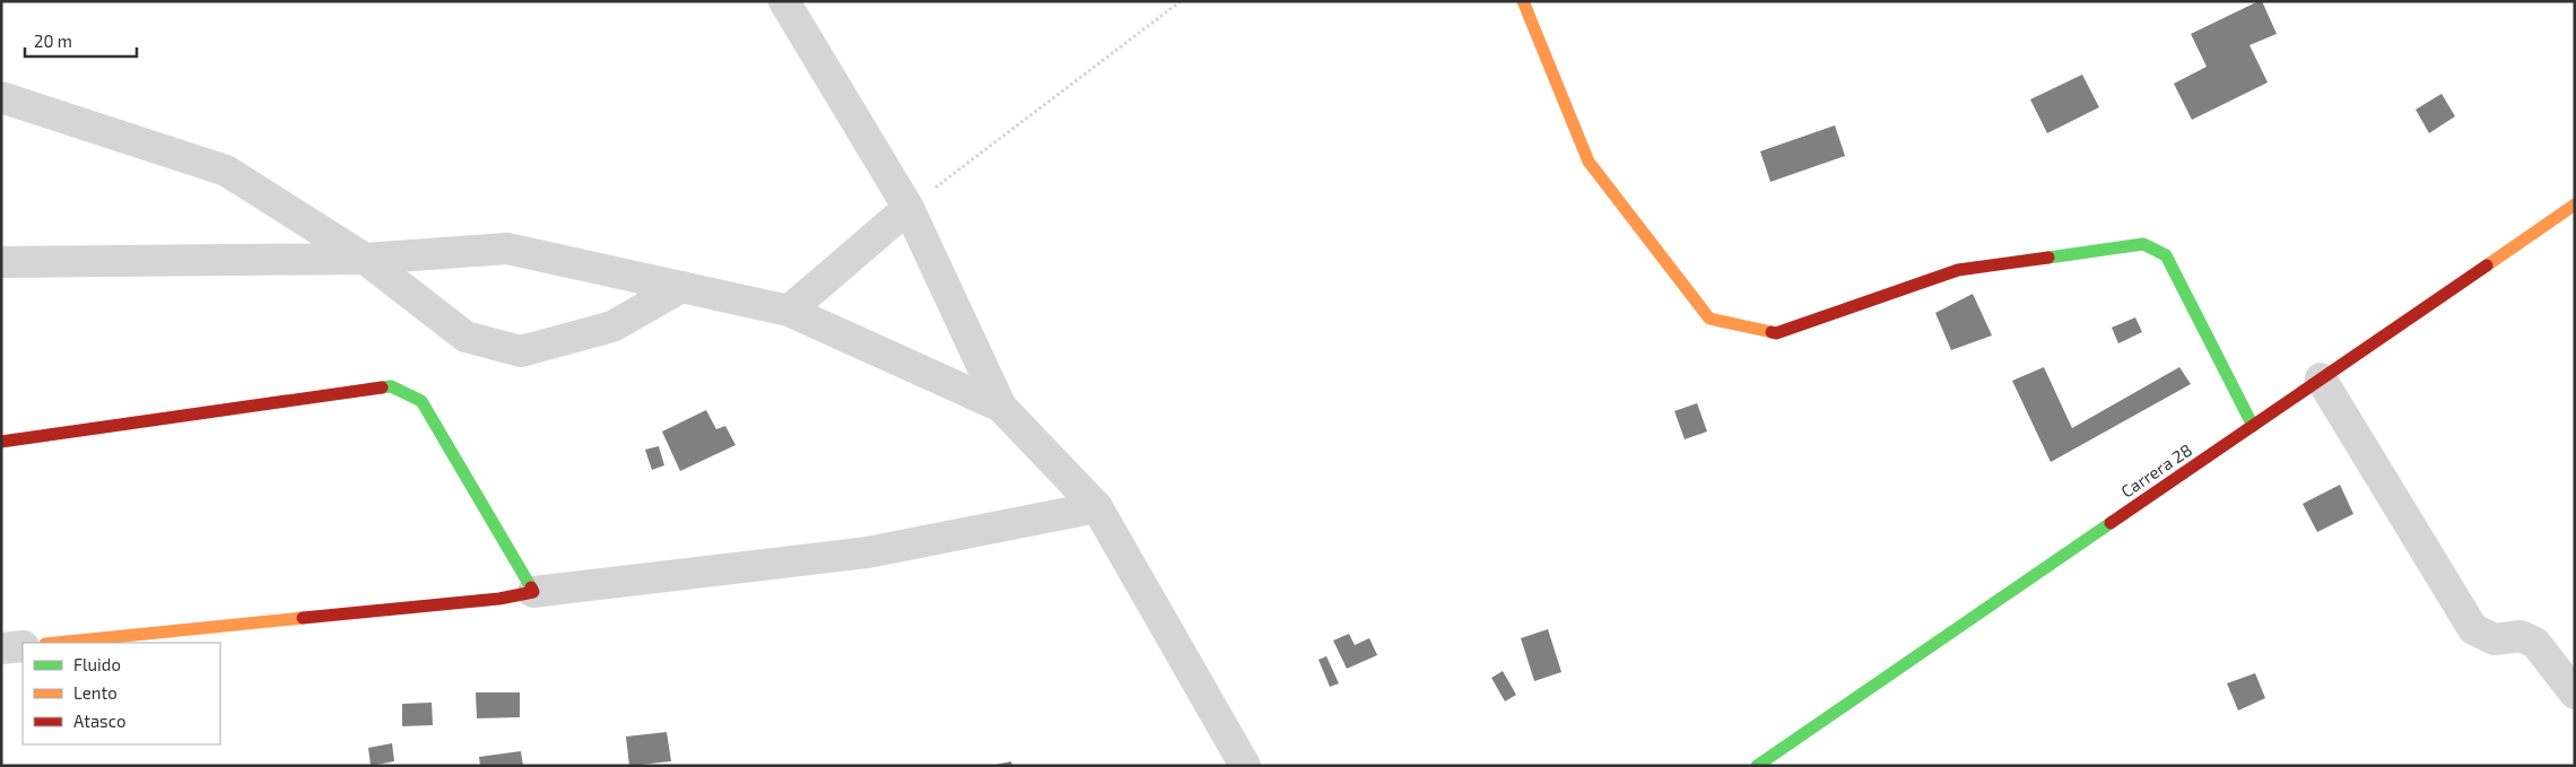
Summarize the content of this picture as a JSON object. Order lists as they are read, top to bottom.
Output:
{
  "streets": {
    "main road": ["Carrera 28"]
  },
  "legend": ["Fluido", "Lento", "Atasco"],
  "scale_bar": "20 m"
}
